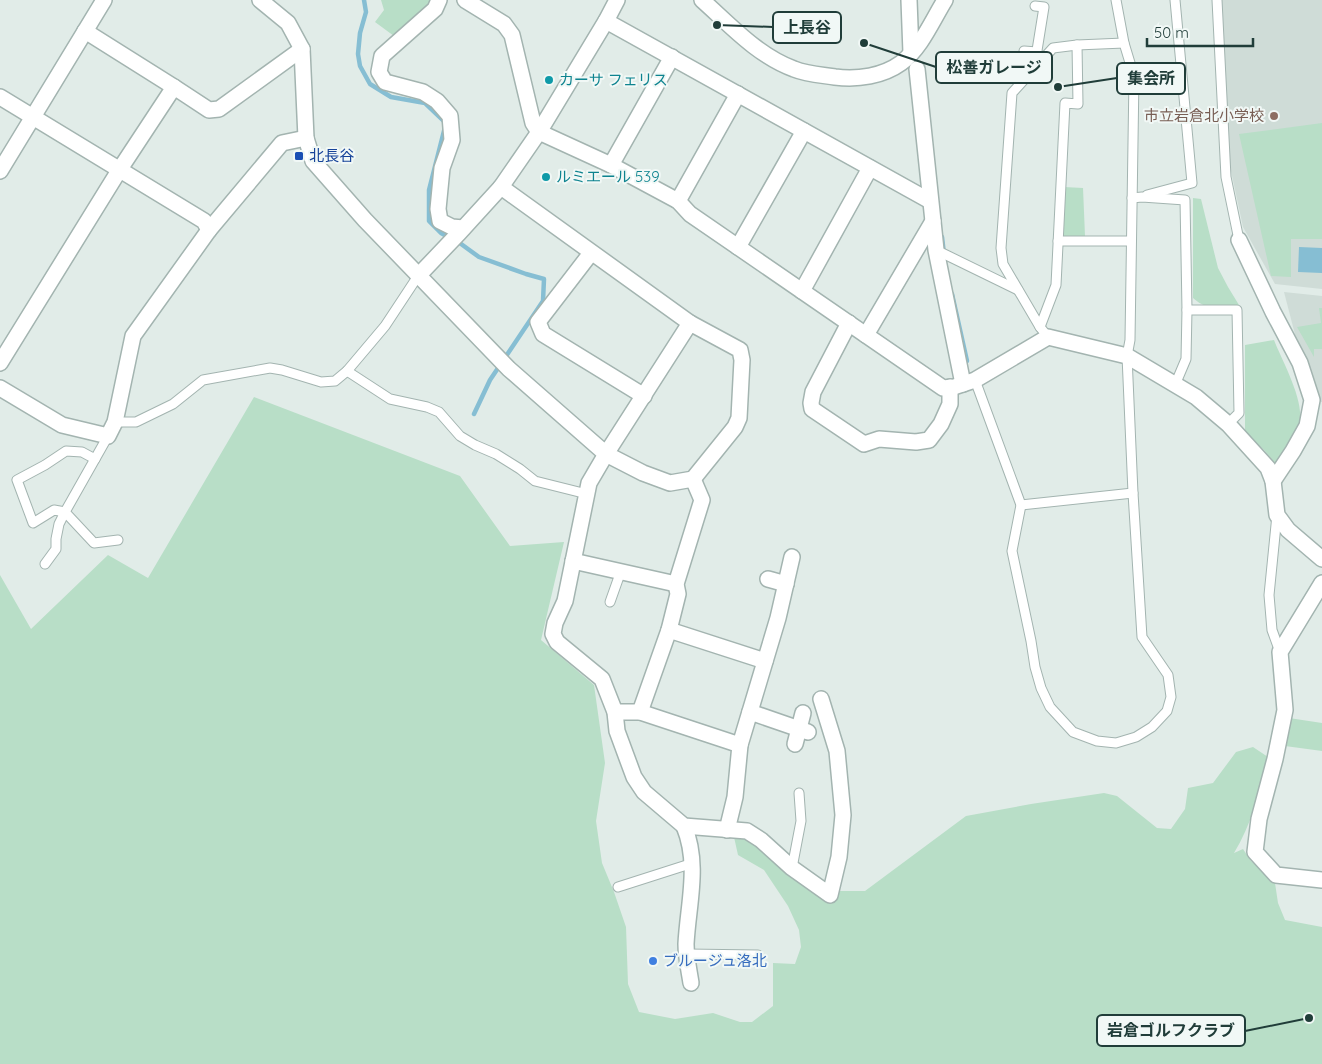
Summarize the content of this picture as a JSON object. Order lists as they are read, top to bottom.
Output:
{
  "places": {
    "other": [
      "上長谷",
      "松善ガレージ",
      "カーサ フェリス",
      "集会所",
      "市立岩倉北小学校",
      "ルミエール 539",
      "ブルージュ洛北",
      "岩倉ゴルフクラブ"
    ],
    "transit": ["北長谷"]
  },
  "scale_bar": "50 m"
}
